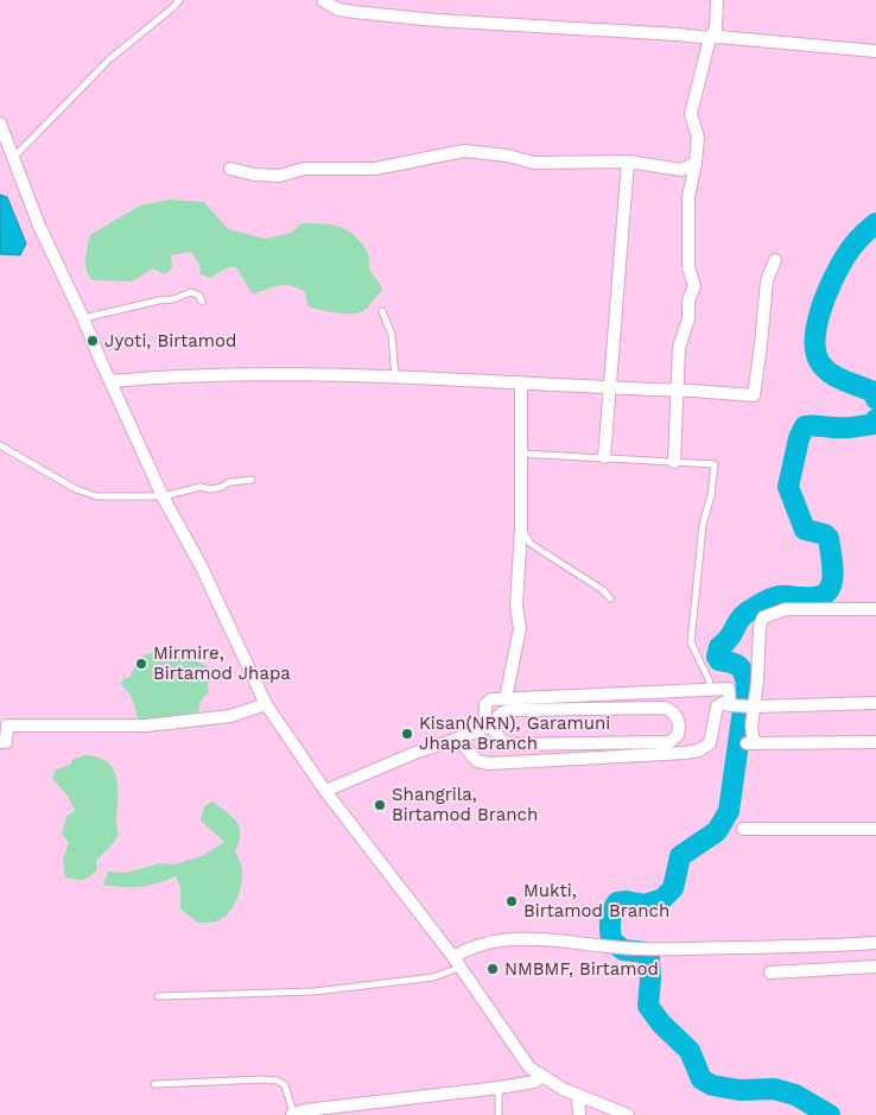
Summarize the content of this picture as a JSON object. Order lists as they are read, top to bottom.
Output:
{
  "places": [
    "Jyoti, Birtamod",
    "Mirmire, Birtamod Jhapa",
    "Kisan(NRN), Garamuni Jhapa Branch",
    "Shangrila, Birtamod Branch",
    "Mukti, Birtamod Branch",
    "NMBMF, Birtamod"
  ]
}
